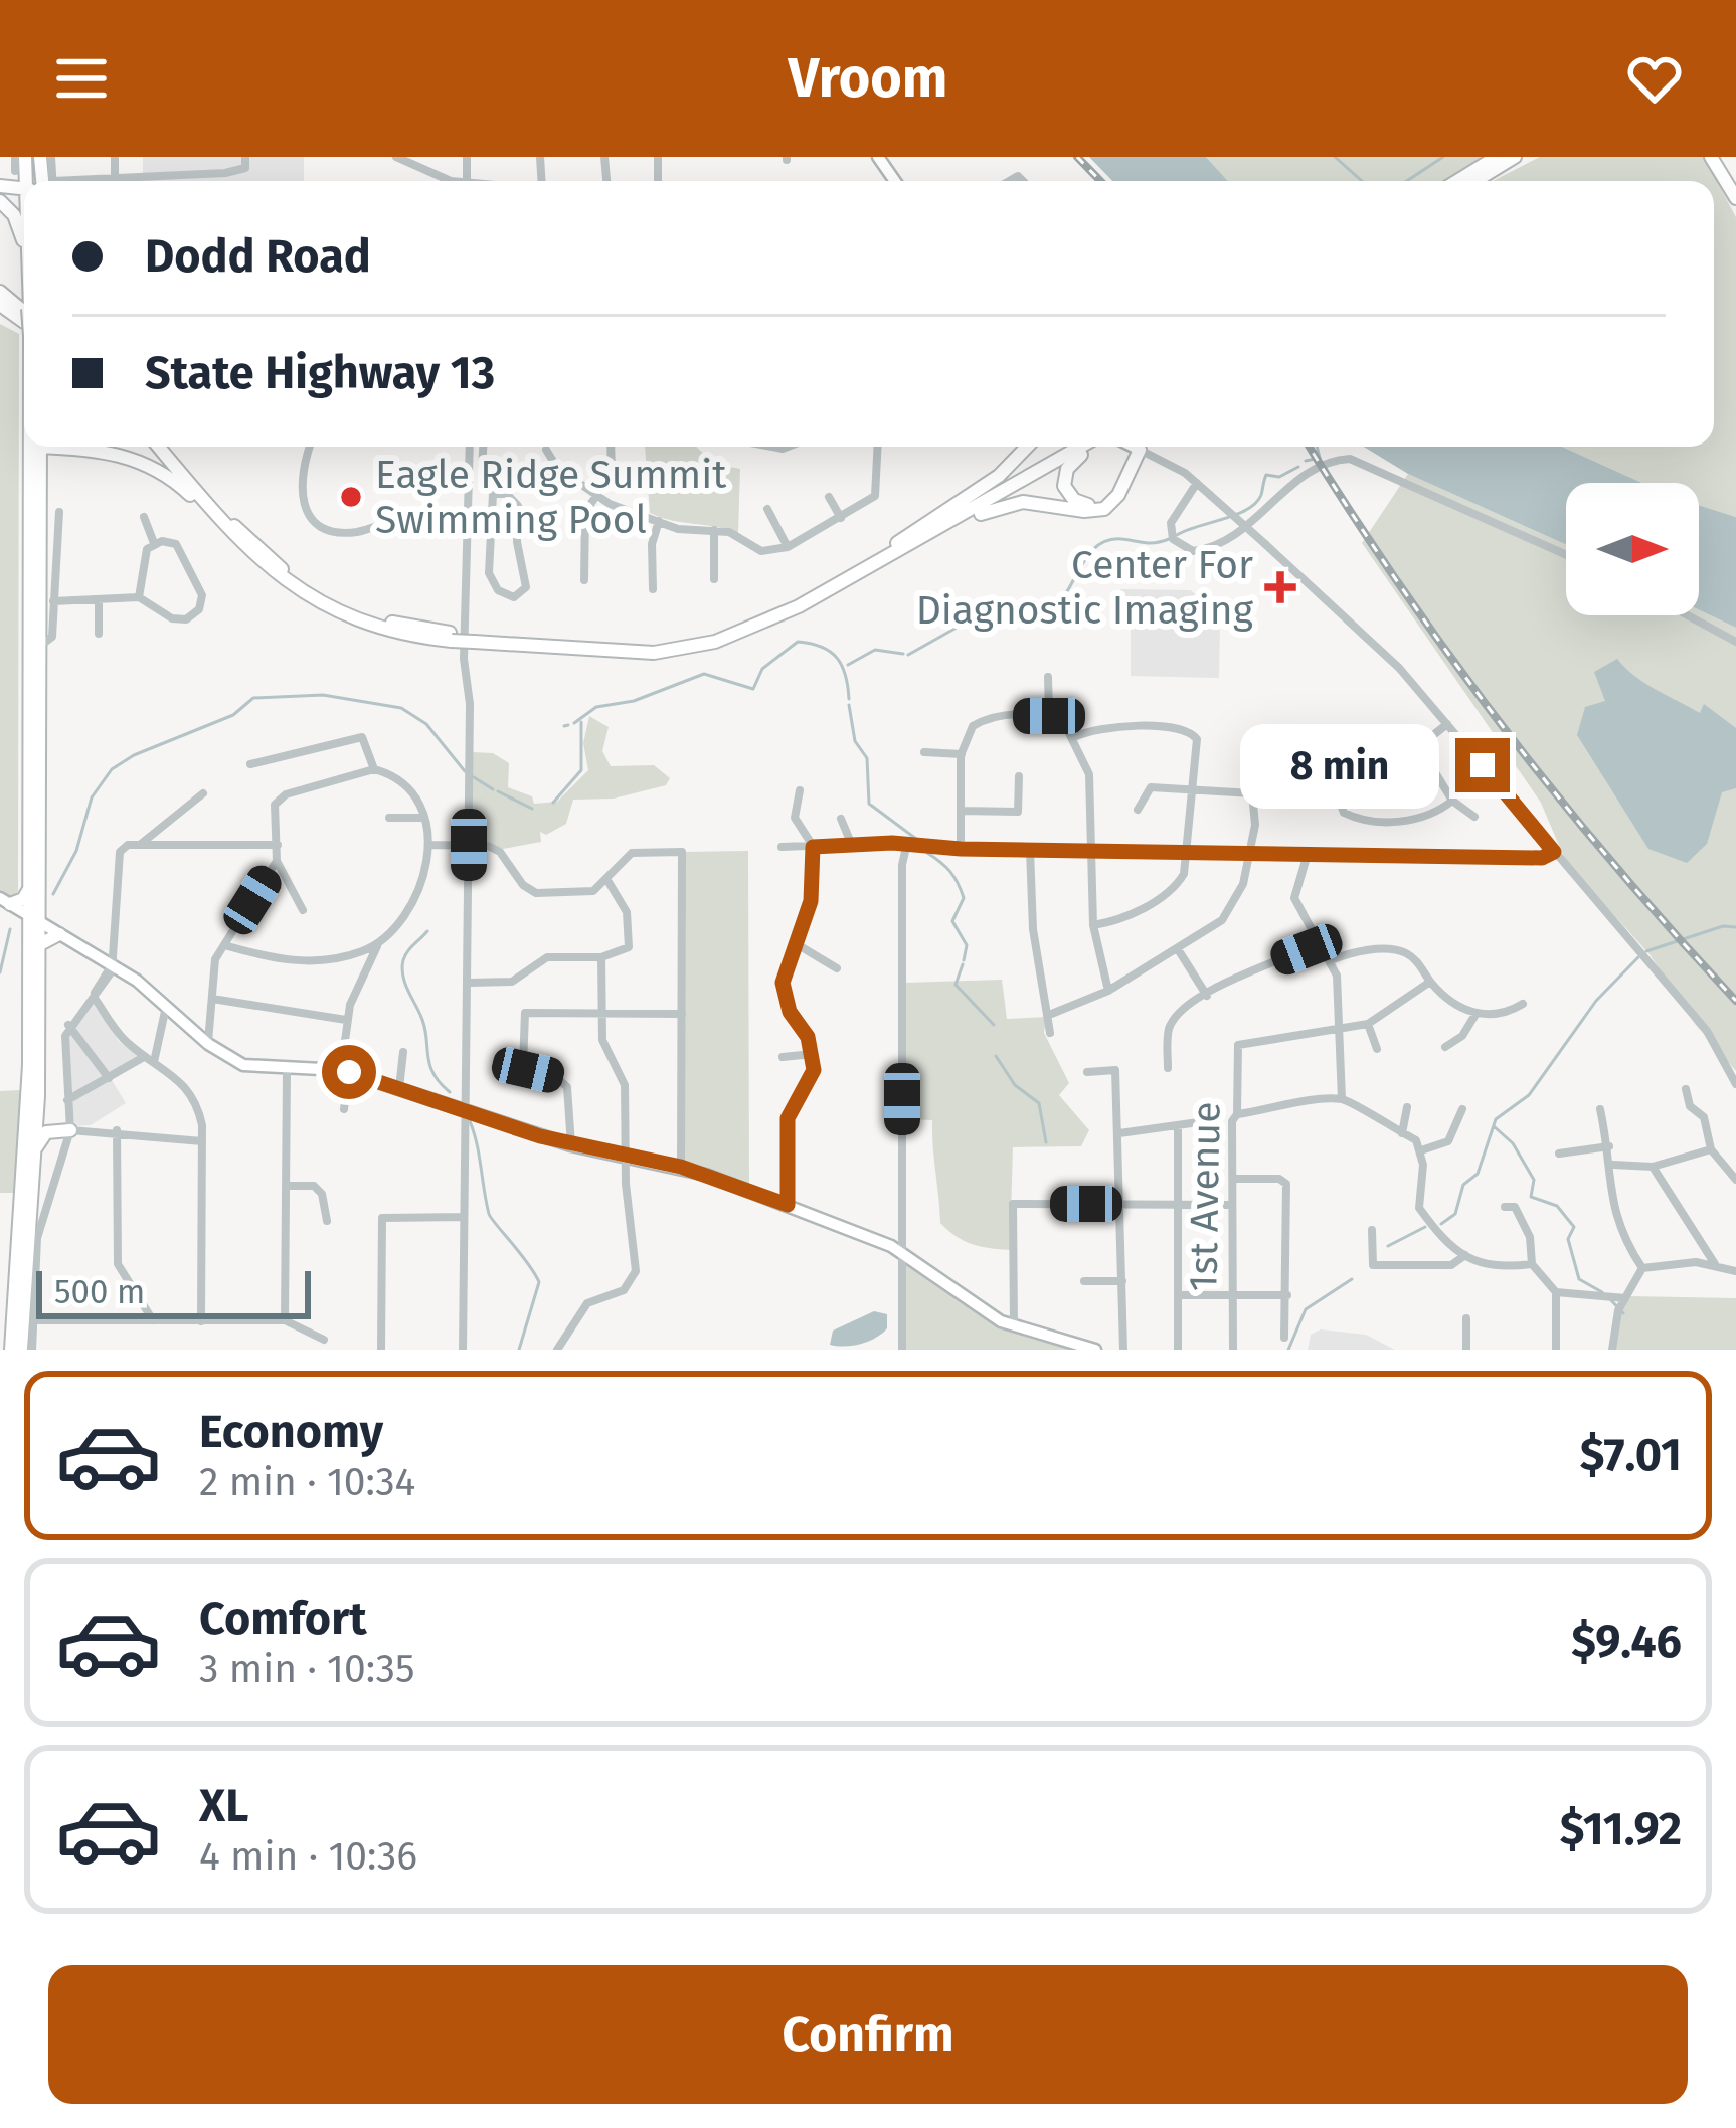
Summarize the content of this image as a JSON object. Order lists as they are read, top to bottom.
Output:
{
  "streets": {
    "street": ["1st Avenue"]
  },
  "places": {
    "other": ["Eagle Ridge Summit Swimming Pool"],
    "health": ["Center For Diagnostic Imaging"]
  },
  "scale_bar": "500 m",
  "north": "right",
  "page": {
    "header": "Vroom",
    "banner": ["Dodd Road", "State Highway 13"],
    "bubble": "8 min",
    "scale": "500 m",
    "list": [
      {
        "name": "Economy",
        "note": "2 min · 10:34",
        "value": "$7.01"
      },
      {
        "name": "Comfort",
        "note": "3 min · 10:35",
        "value": "$9.46"
      },
      {
        "name": "XL",
        "note": "4 min · 10:36",
        "value": "$11.92"
      }
    ],
    "buttons": "Confirm"
  }
}
